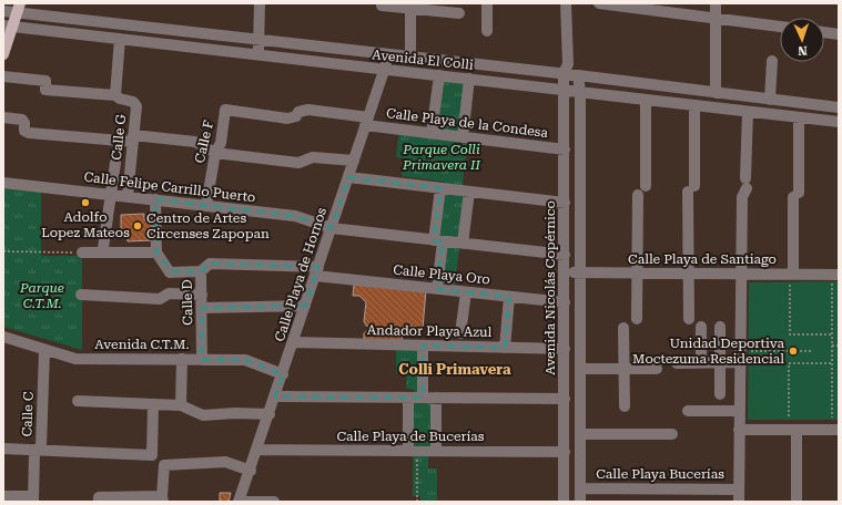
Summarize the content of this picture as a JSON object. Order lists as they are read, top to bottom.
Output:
{
  "streets": {
    "street": [
      "Avenida El Colli",
      "Calle Playa de la Condesa",
      "Calle G",
      "Calle F",
      "Calle Felipe Carrillo Puerto",
      "Calle Playa de Santiago",
      "Calle Playa de Hornos",
      "Calle Playa Oro",
      "Avenida Nicolás Copérnico",
      "Calle D",
      "Andador Playa Azul",
      "Avenida C.T.M.",
      "Calle C",
      "Calle Playa de Bucerías",
      "Calle Playa Bucerías"
    ]
  },
  "crossings": [
    ["Avenida El Colli", "Calle Playa de Hornos"],
    ["Avenida El Colli", "Avenida Nicolás Copérnico"],
    ["Calle Playa de la Condesa", "Calle F"],
    ["Calle Playa de la Condesa", "Calle Playa de Hornos"],
    ["Calle Playa de la Condesa", "Avenida Nicolás Copérnico"],
    ["Calle G", "Calle Felipe Carrillo Puerto"],
    ["Calle F", "Calle Felipe Carrillo Puerto"],
    ["Calle Felipe Carrillo Puerto", "Calle Playa de Hornos"],
    ["Calle Playa de Santiago", "Avenida Nicolás Copérnico"],
    ["Calle Playa de Hornos", "Calle Playa Oro"],
    ["Calle Playa de Hornos", "Andador Playa Azul"],
    ["Calle Playa de Hornos", "Avenida C.T.M."],
    ["Calle Playa de Hornos", "Calle Playa de Bucerías"],
    ["Calle Playa Oro", "Avenida Nicolás Copérnico"],
    ["Calle Playa Oro", "Calle D"],
    ["Avenida Nicolás Copérnico", "Andador Playa Azul"],
    ["Avenida Nicolás Copérnico", "Calle Playa de Bucerías"],
    ["Calle D", "Avenida C.T.M."],
    ["Avenida C.T.M.", "Calle C"]
  ],
  "districts": ["Colli Primavera"],
  "parks": ["Parque Colli Primavera II", "Parque C.T.M."],
  "places": ["Adolfo Lopez Mateos", "Centro de Artes Circenses Zapopan", "Unidad Deportiva Moctezuma Residencial"],
  "north": "bottom"
}
